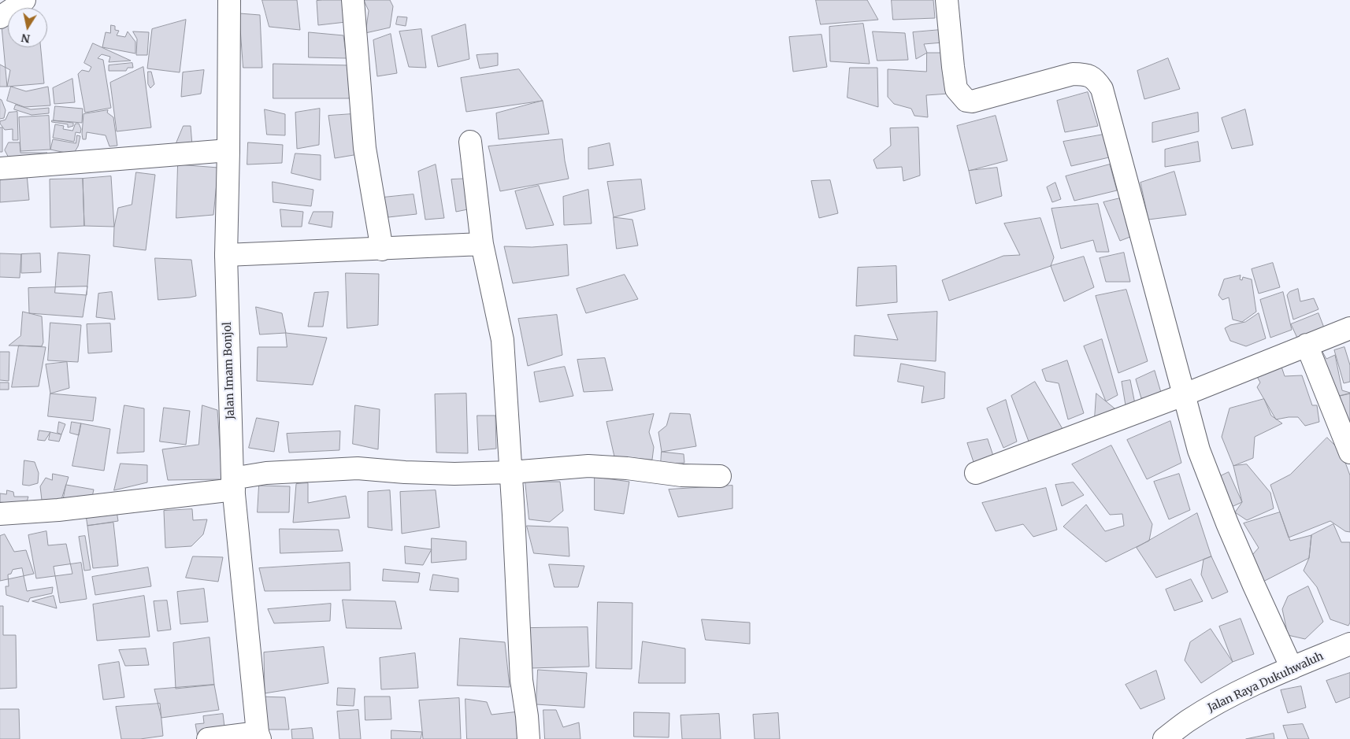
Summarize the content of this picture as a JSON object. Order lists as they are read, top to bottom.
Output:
{
  "streets": {
    "street": ["Jalan Imam Bonjol", "Jalan Raya Dukuhwaluh"]
  },
  "north": "bottom"
}
